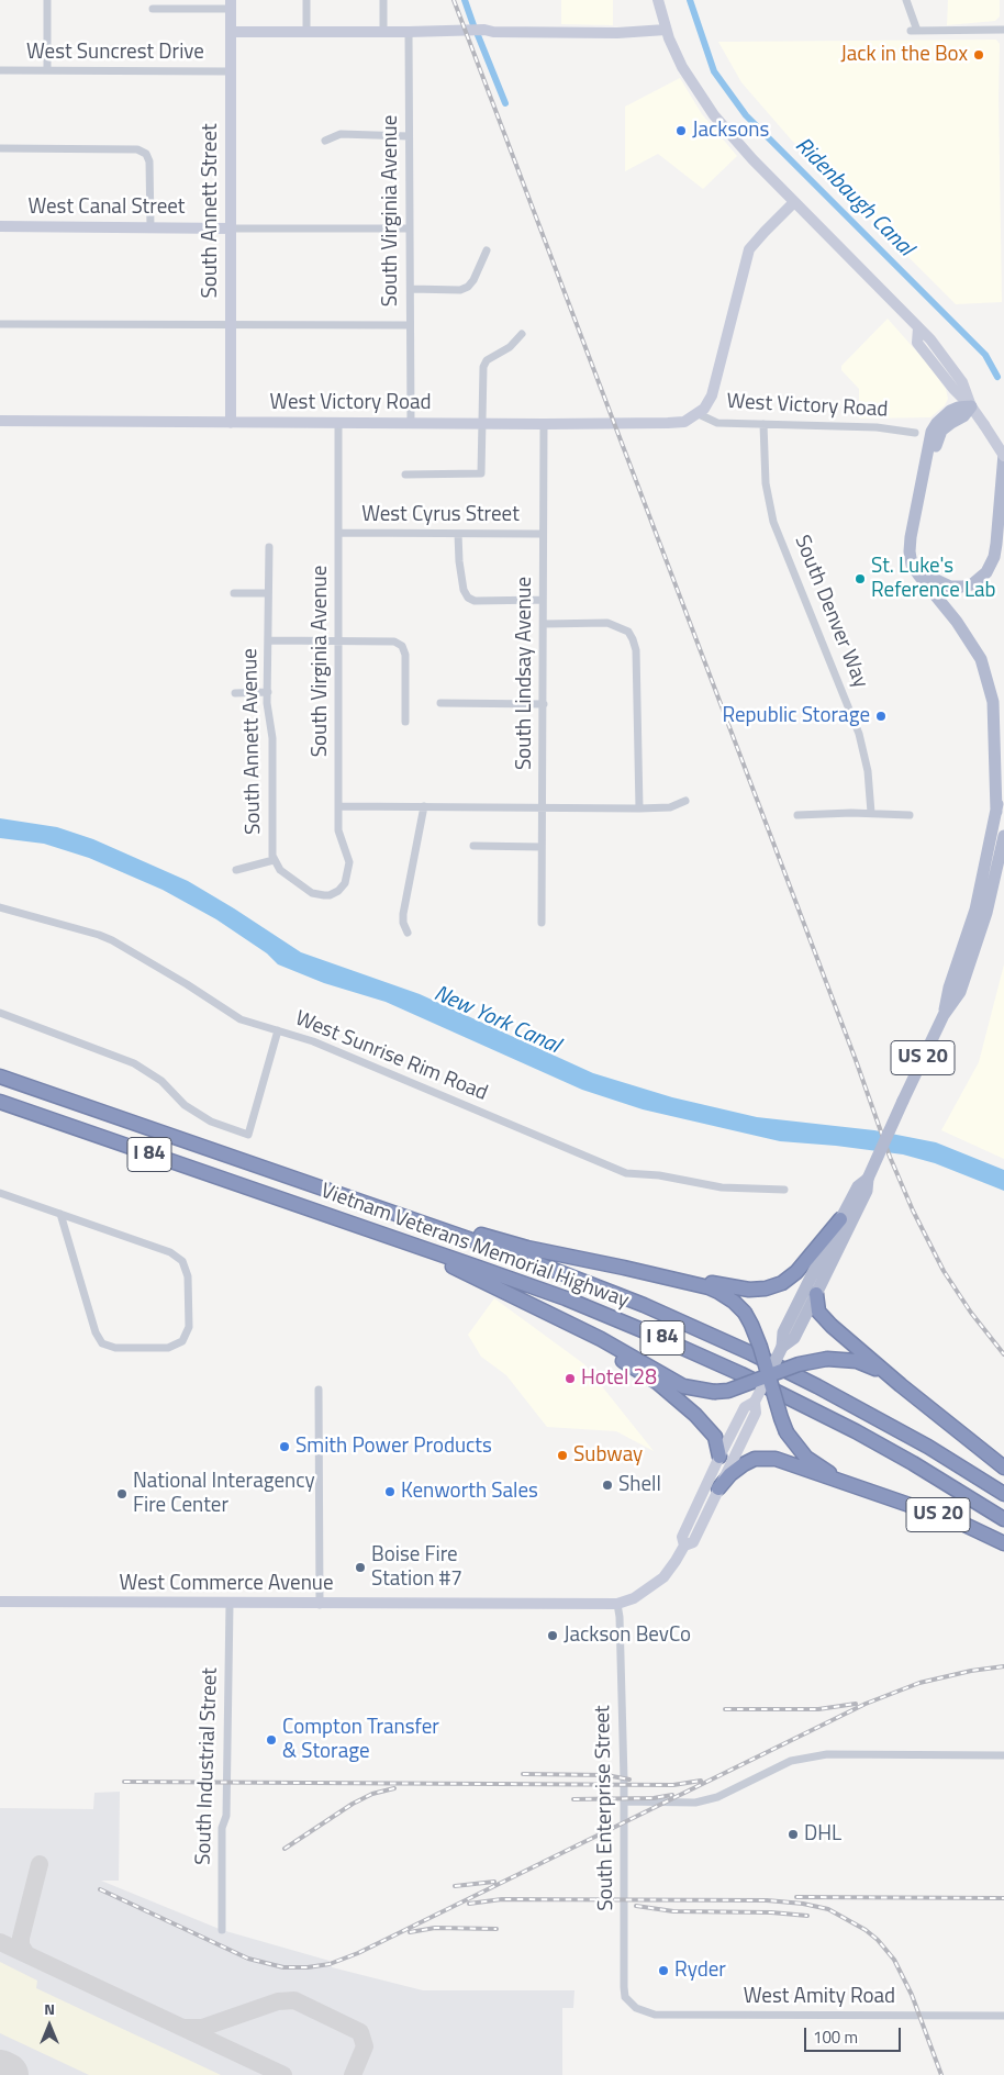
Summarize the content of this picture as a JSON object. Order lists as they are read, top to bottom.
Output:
{
  "streets": {
    "highway": ["US 20", "I 84", "Vietnam Veterans Memorial Highway"],
    "street": [
      "West Suncrest Drive",
      "West Canal Street",
      "South Annett Street",
      "South Virginia Avenue",
      "West Victory Road",
      "West Cyrus Street",
      "South Denver Way",
      "South Lindsay Avenue",
      "South Annett Avenue",
      "West Sunrise Rim Road",
      "West Commerce Avenue",
      "South Industrial Street",
      "South Enterprise Street",
      "West Amity Road"
    ]
  },
  "crossings": [
    ["West Suncrest Drive", "South Annett Street"],
    ["West Canal Street", "South Annett Street"],
    ["West Canal Street", "South Virginia Avenue"],
    ["South Annett Street", "West Victory Road"],
    ["South Virginia Avenue", "West Victory Road"],
    ["South Virginia Avenue", "West Cyrus Street"],
    ["South Virginia Avenue", "South Annett Avenue"],
    ["West Victory Road", "South Denver Way"],
    ["West Victory Road", "South Lindsay Avenue"],
    ["West Cyrus Street", "South Lindsay Avenue"],
    ["West Commerce Avenue", "South Industrial Street"],
    ["West Commerce Avenue", "South Enterprise Street"],
    ["South Enterprise Street", "West Amity Road"]
  ],
  "water": ["Ridenbaugh Canal", "New York Canal"],
  "places": [
    "Jack in the Box",
    "Jacksons",
    "St. Luke's Reference Lab",
    "Republic Storage",
    "Hotel 28",
    "Smith Power Products",
    "Subway",
    "Shell",
    "Kenworth Sales",
    "National Interagency Fire Center",
    "Boise Fire Station #7",
    "Jackson BevCo",
    "Compton Transfer & Storage",
    "DHL",
    "Ryder"
  ],
  "scale_bar": "100 m",
  "north": "top"
}
